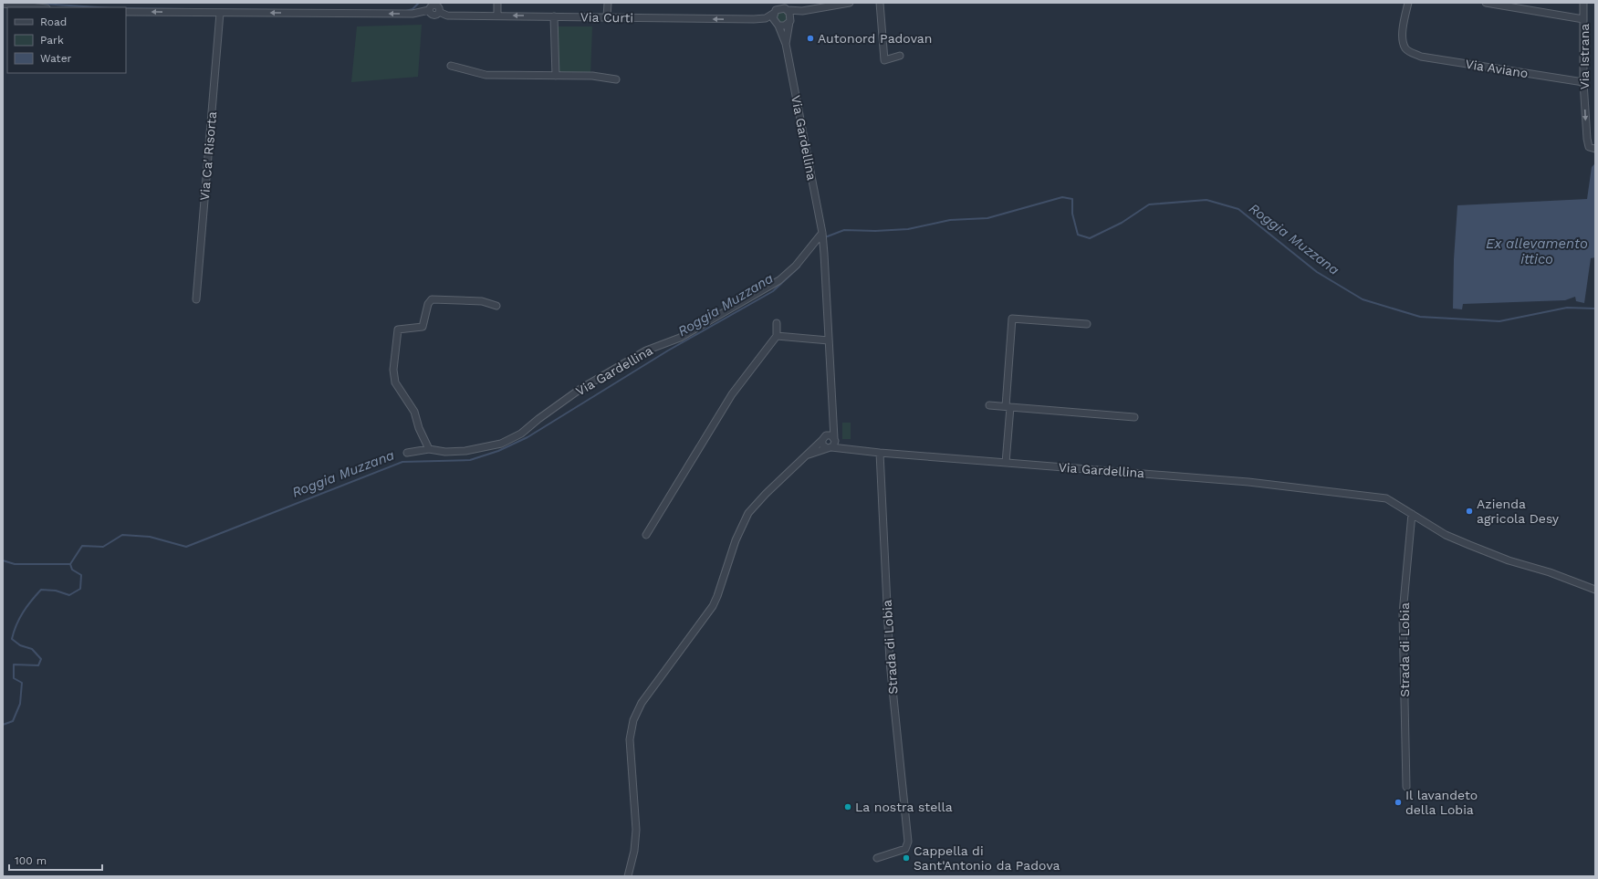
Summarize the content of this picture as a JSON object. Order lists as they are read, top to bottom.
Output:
{
  "streets": {
    "street": [
      "Via Curti",
      "Via Istrana",
      "Via Aviano",
      "Via Gardellina",
      "Via Ca' Risorta",
      "Strada di Lobia"
    ]
  },
  "crossings": [
    ["Via Curti", "Via Gardellina"],
    ["Via Curti", "Via Ca' Risorta"],
    ["Via Istrana", "Via Aviano"],
    ["Via Gardellina", "Strada di Lobia"]
  ],
  "one_way": ["Via Curti", "Via Istrana"],
  "water": ["Roggia Muzzana", "Ex allevamento ittico"],
  "places": [
    "Autonord Padovan",
    "Azienda agricola Desy",
    "Il lavandeto della Lobia",
    "La nostra stella",
    "Cappella di Sant'Antonio da Padova"
  ],
  "legend": ["Road", "Park", "Water"],
  "scale_bar": "100 m"
}
